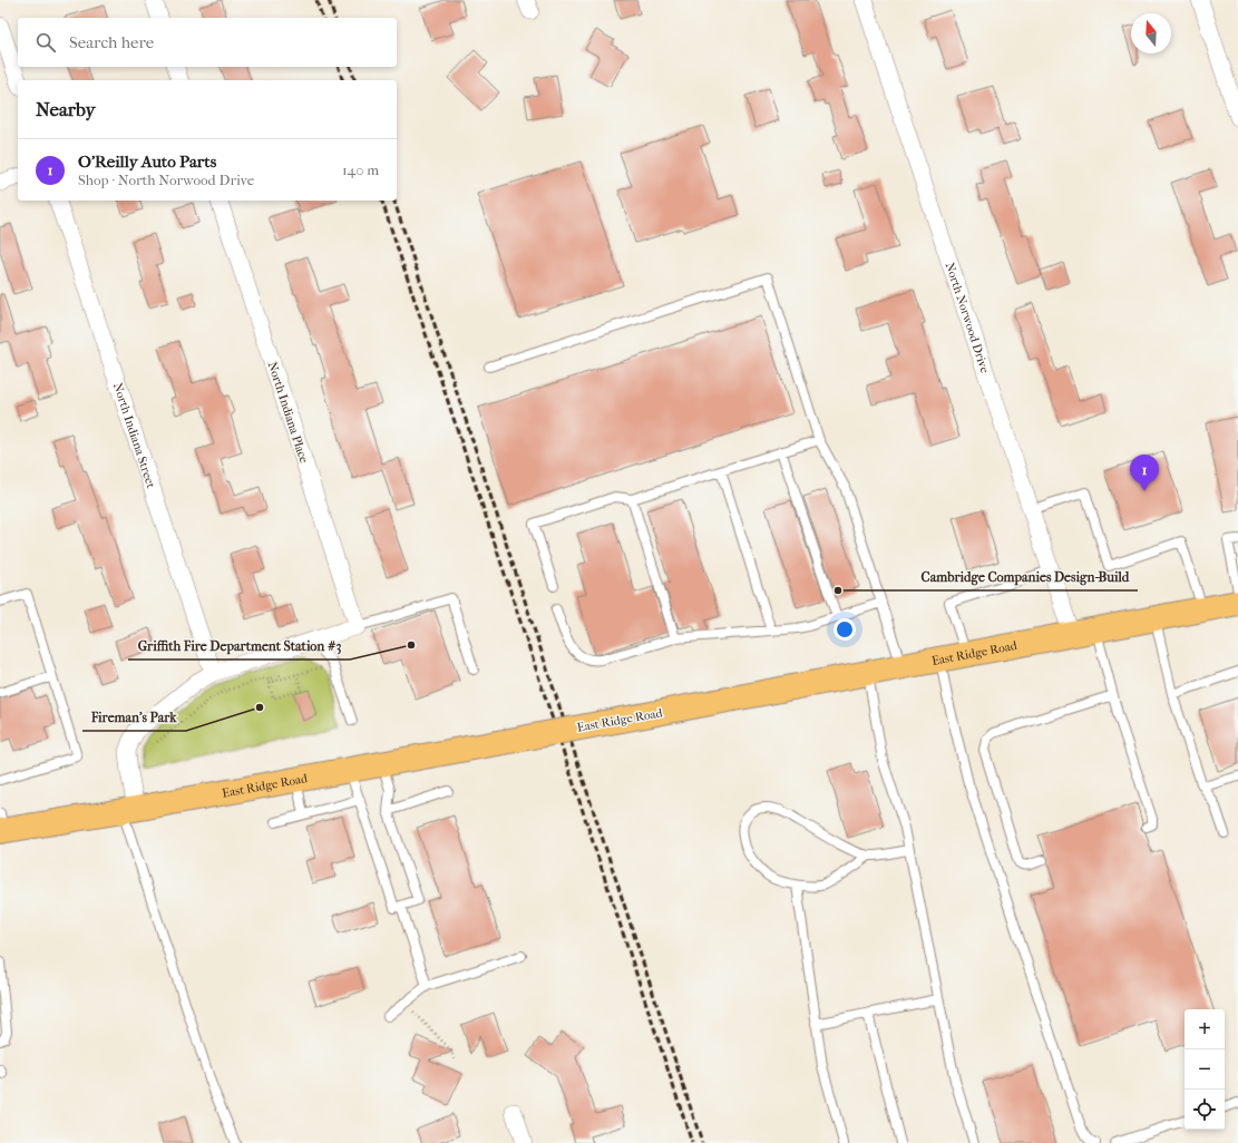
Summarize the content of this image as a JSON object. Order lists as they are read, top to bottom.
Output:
{
  "streets": {
    "main road": ["East Ridge Road"],
    "street": ["North Norwood Drive", "North Indiana Place", "North Indiana Street"]
  },
  "crossings": [
    ["North Norwood Drive", "East Ridge Road"]
  ],
  "places": ["Cambridge Companies Design-Build", "Griffith Fire Department Station #3", "Fireman’s Park"],
  "north": "top",
  "page": {
    "search": "Search here",
    "heading": "Nearby",
    "list": [
      {
        "mark": "1",
        "name": "O'Reilly Auto Parts",
        "note": "Shop · North Norwood Drive",
        "value": "140 m"
      }
    ],
    "pins": "1",
    "map_buttons": ["+", "−"]
  }
}
